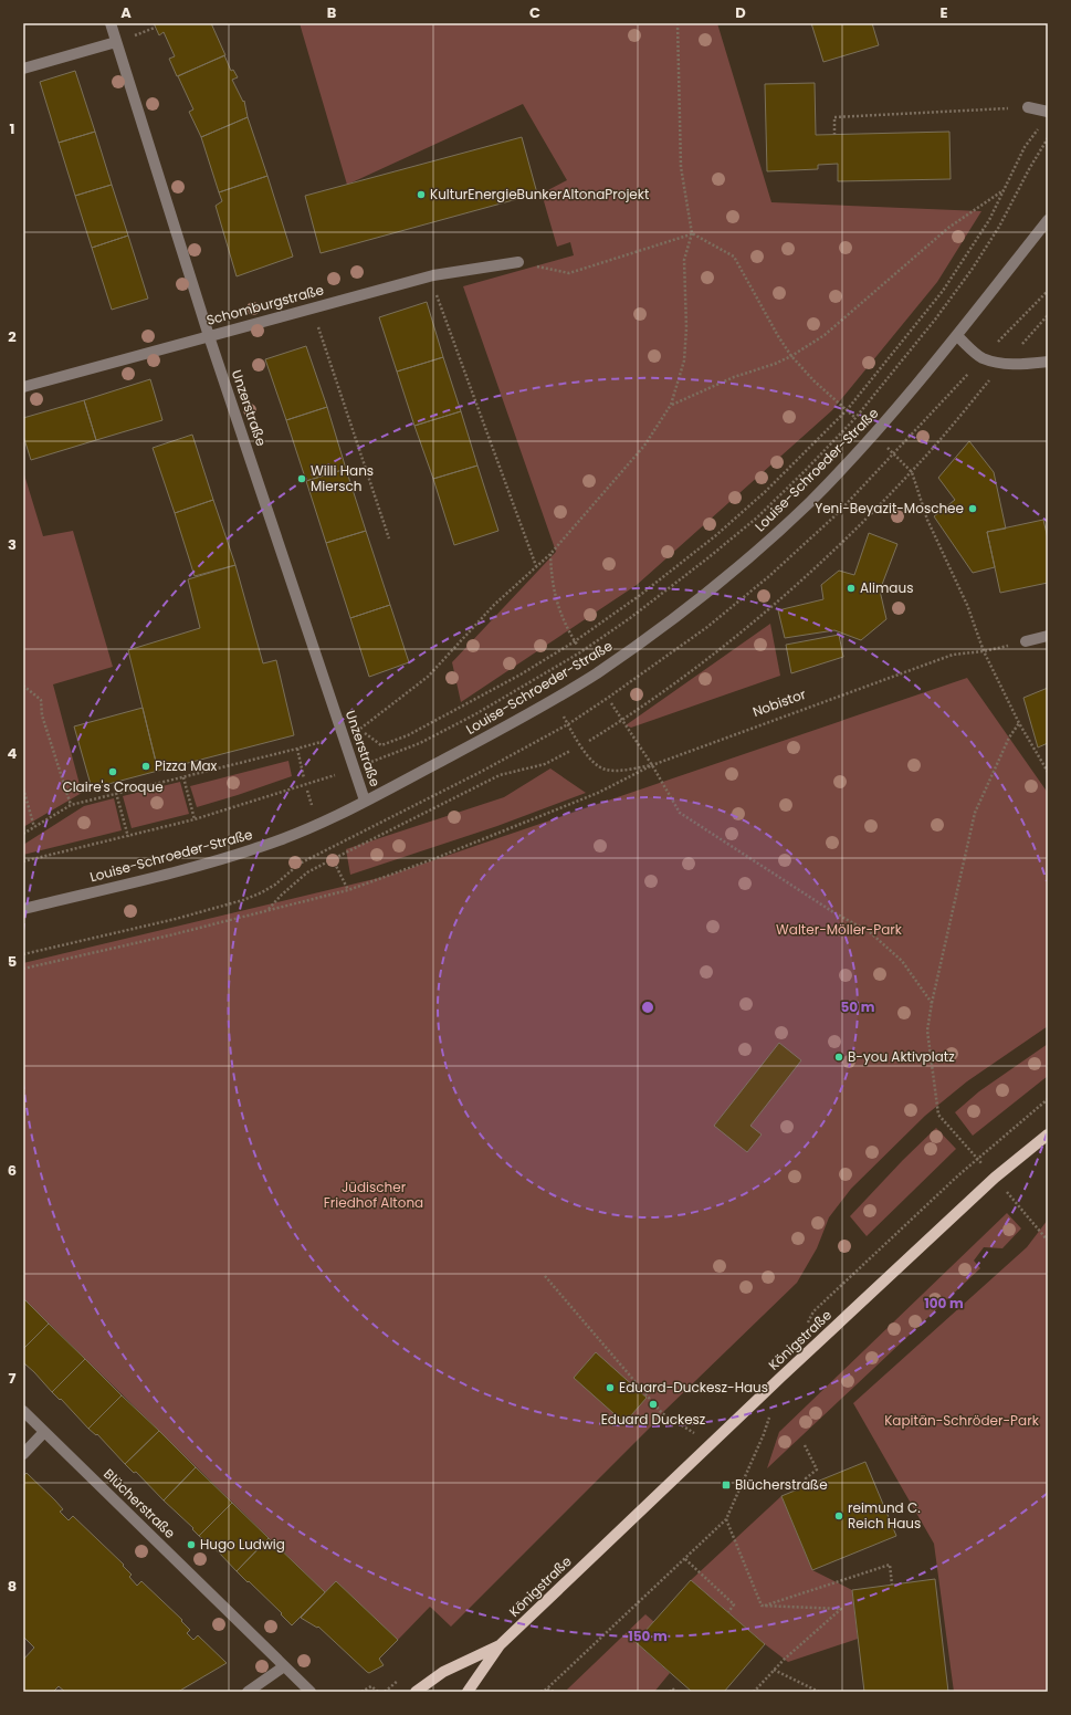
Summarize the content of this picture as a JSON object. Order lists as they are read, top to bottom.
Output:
{
  "streets": {
    "main road": ["Königstraße"],
    "street": [
      "Schomburgstraße",
      "Unzerstraße",
      "Louise-Schroeder-Straße",
      "Blücherstraße"
    ],
    "path": ["Nobistor"]
  },
  "crossings": [
    ["Schomburgstraße", "Unzerstraße"],
    ["Unzerstraße", "Louise-Schroeder-Straße"],
    ["Louise-Schroeder-Straße", "Nobistor"]
  ],
  "parks": ["Walter-Möller-Park", "Jüdischer Friedhof Altona", "Kapitän-Schröder-Park"],
  "places": {
    "other": [
      "KulturEnergieBunkerAltonaProjekt",
      "Willi Hans Miersch",
      "Yeni-Beyazit-Moschee",
      "Alimaus",
      "Pizza Max",
      "Claire's Croque",
      "B-you Aktivplatz",
      "Eduard-Duckesz-Haus",
      "Eduard Duckesz",
      "reimund C. Reich Haus",
      "Hugo Ludwig"
    ],
    "transit": ["Blücherstraße"]
  },
  "grid": {
    "columns": [
      "A",
      "B",
      "C",
      "D",
      "E"
    ],
    "rows": [
      "1",
      "2",
      "3",
      "4",
      "5",
      "6",
      "7",
      "8"
    ]
  },
  "rings": ["50 m", "100 m", "150 m"]
}
